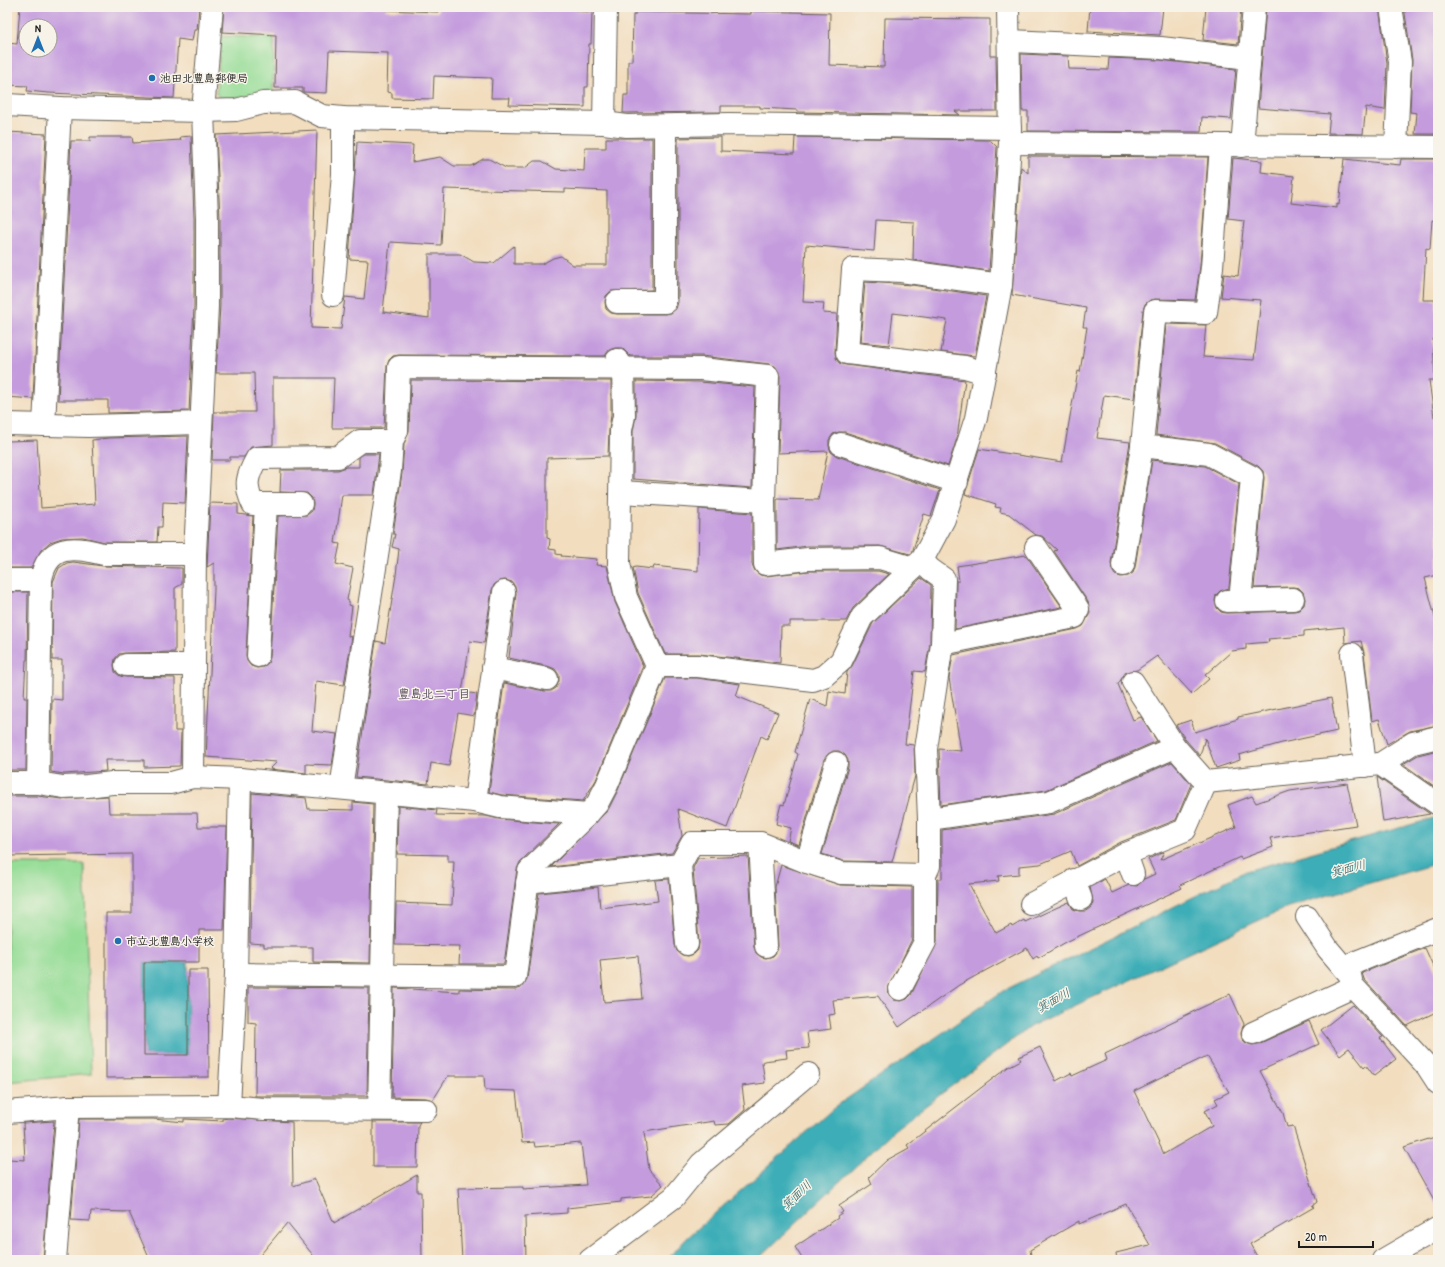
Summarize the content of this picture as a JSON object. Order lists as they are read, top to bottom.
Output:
{
  "districts": ["豊島北二丁目"],
  "water": ["箕面川"],
  "places": ["池田北豊島郵便局", "市立北豊島小学校"],
  "scale_bar": "20 m",
  "north": "top"
}
